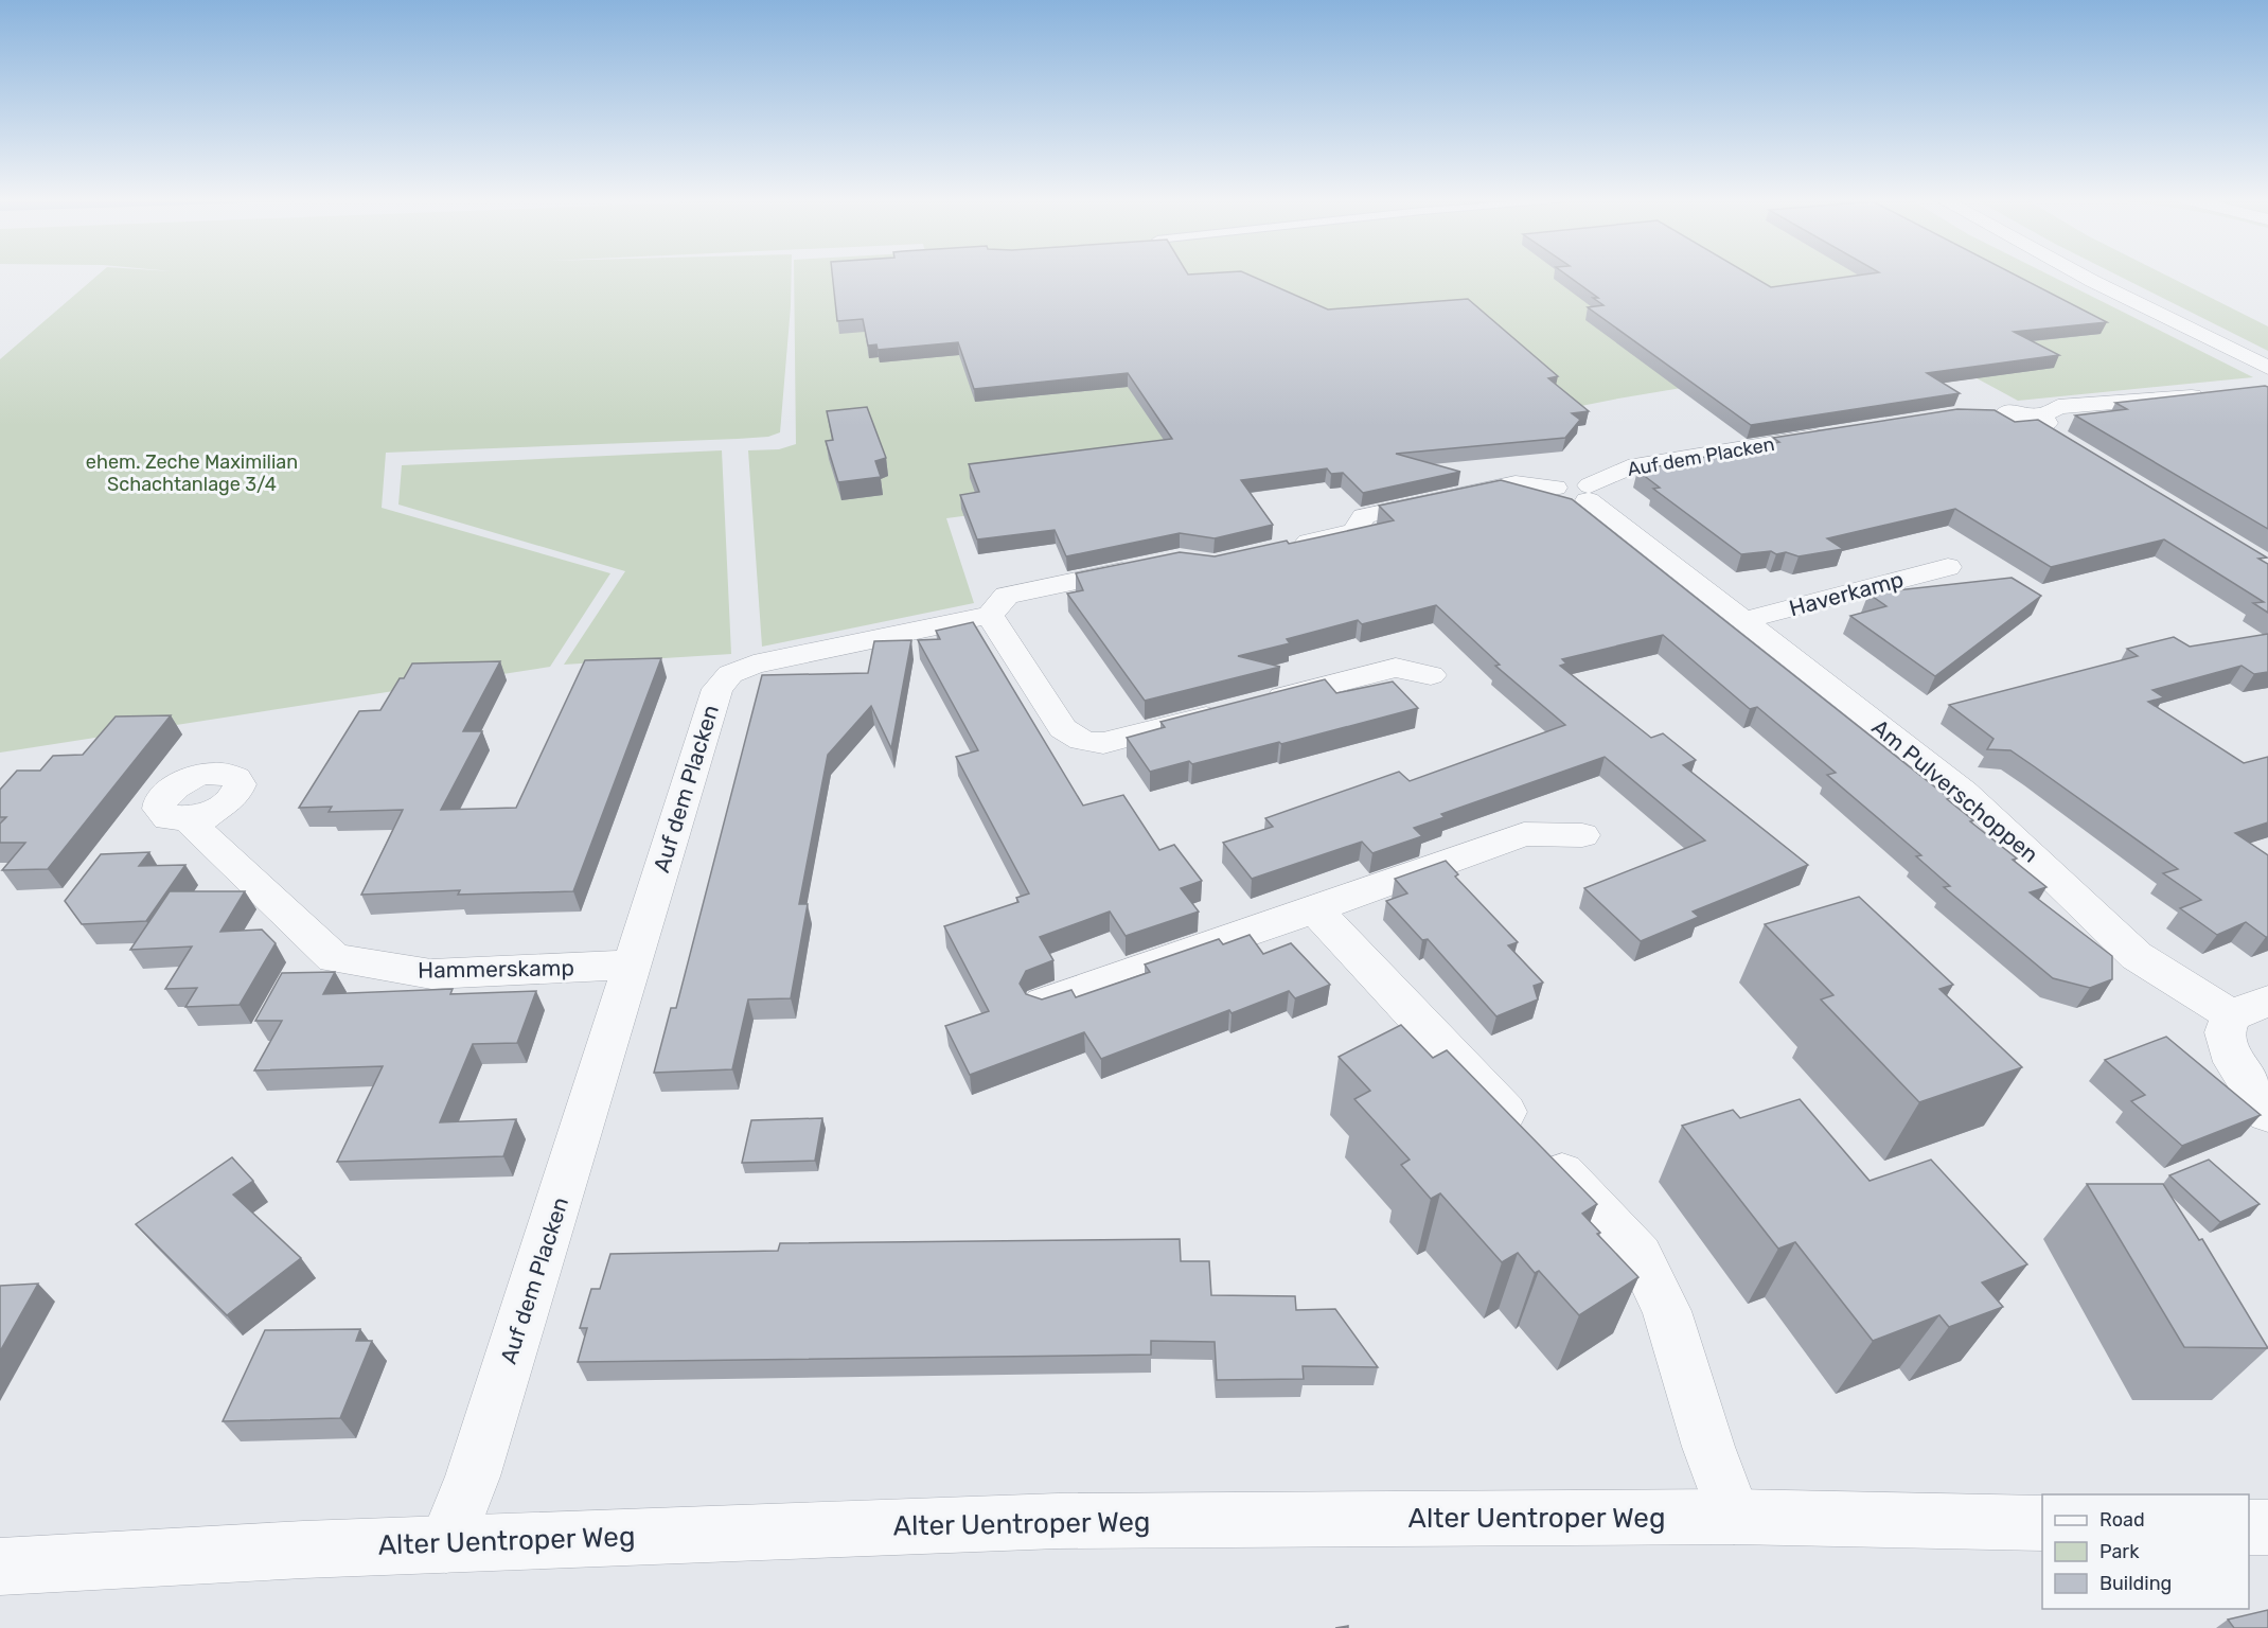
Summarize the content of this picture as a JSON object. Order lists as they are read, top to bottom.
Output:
{
  "streets": {
    "street": [
      "Auf dem Placken",
      "Haverkamp",
      "Am Pulverschoppen",
      "Hammerskamp",
      "Alter Uentroper Weg"
    ]
  },
  "crossings": [
    ["Auf dem Placken", "Am Pulverschoppen"],
    ["Auf dem Placken", "Hammerskamp"],
    ["Auf dem Placken", "Alter Uentroper Weg"],
    ["Haverkamp", "Am Pulverschoppen"]
  ],
  "parks": ["ehem. Zeche Maximilian Schachtanlage 3/4"],
  "legend": ["Road", "Park", "Building"]
}
